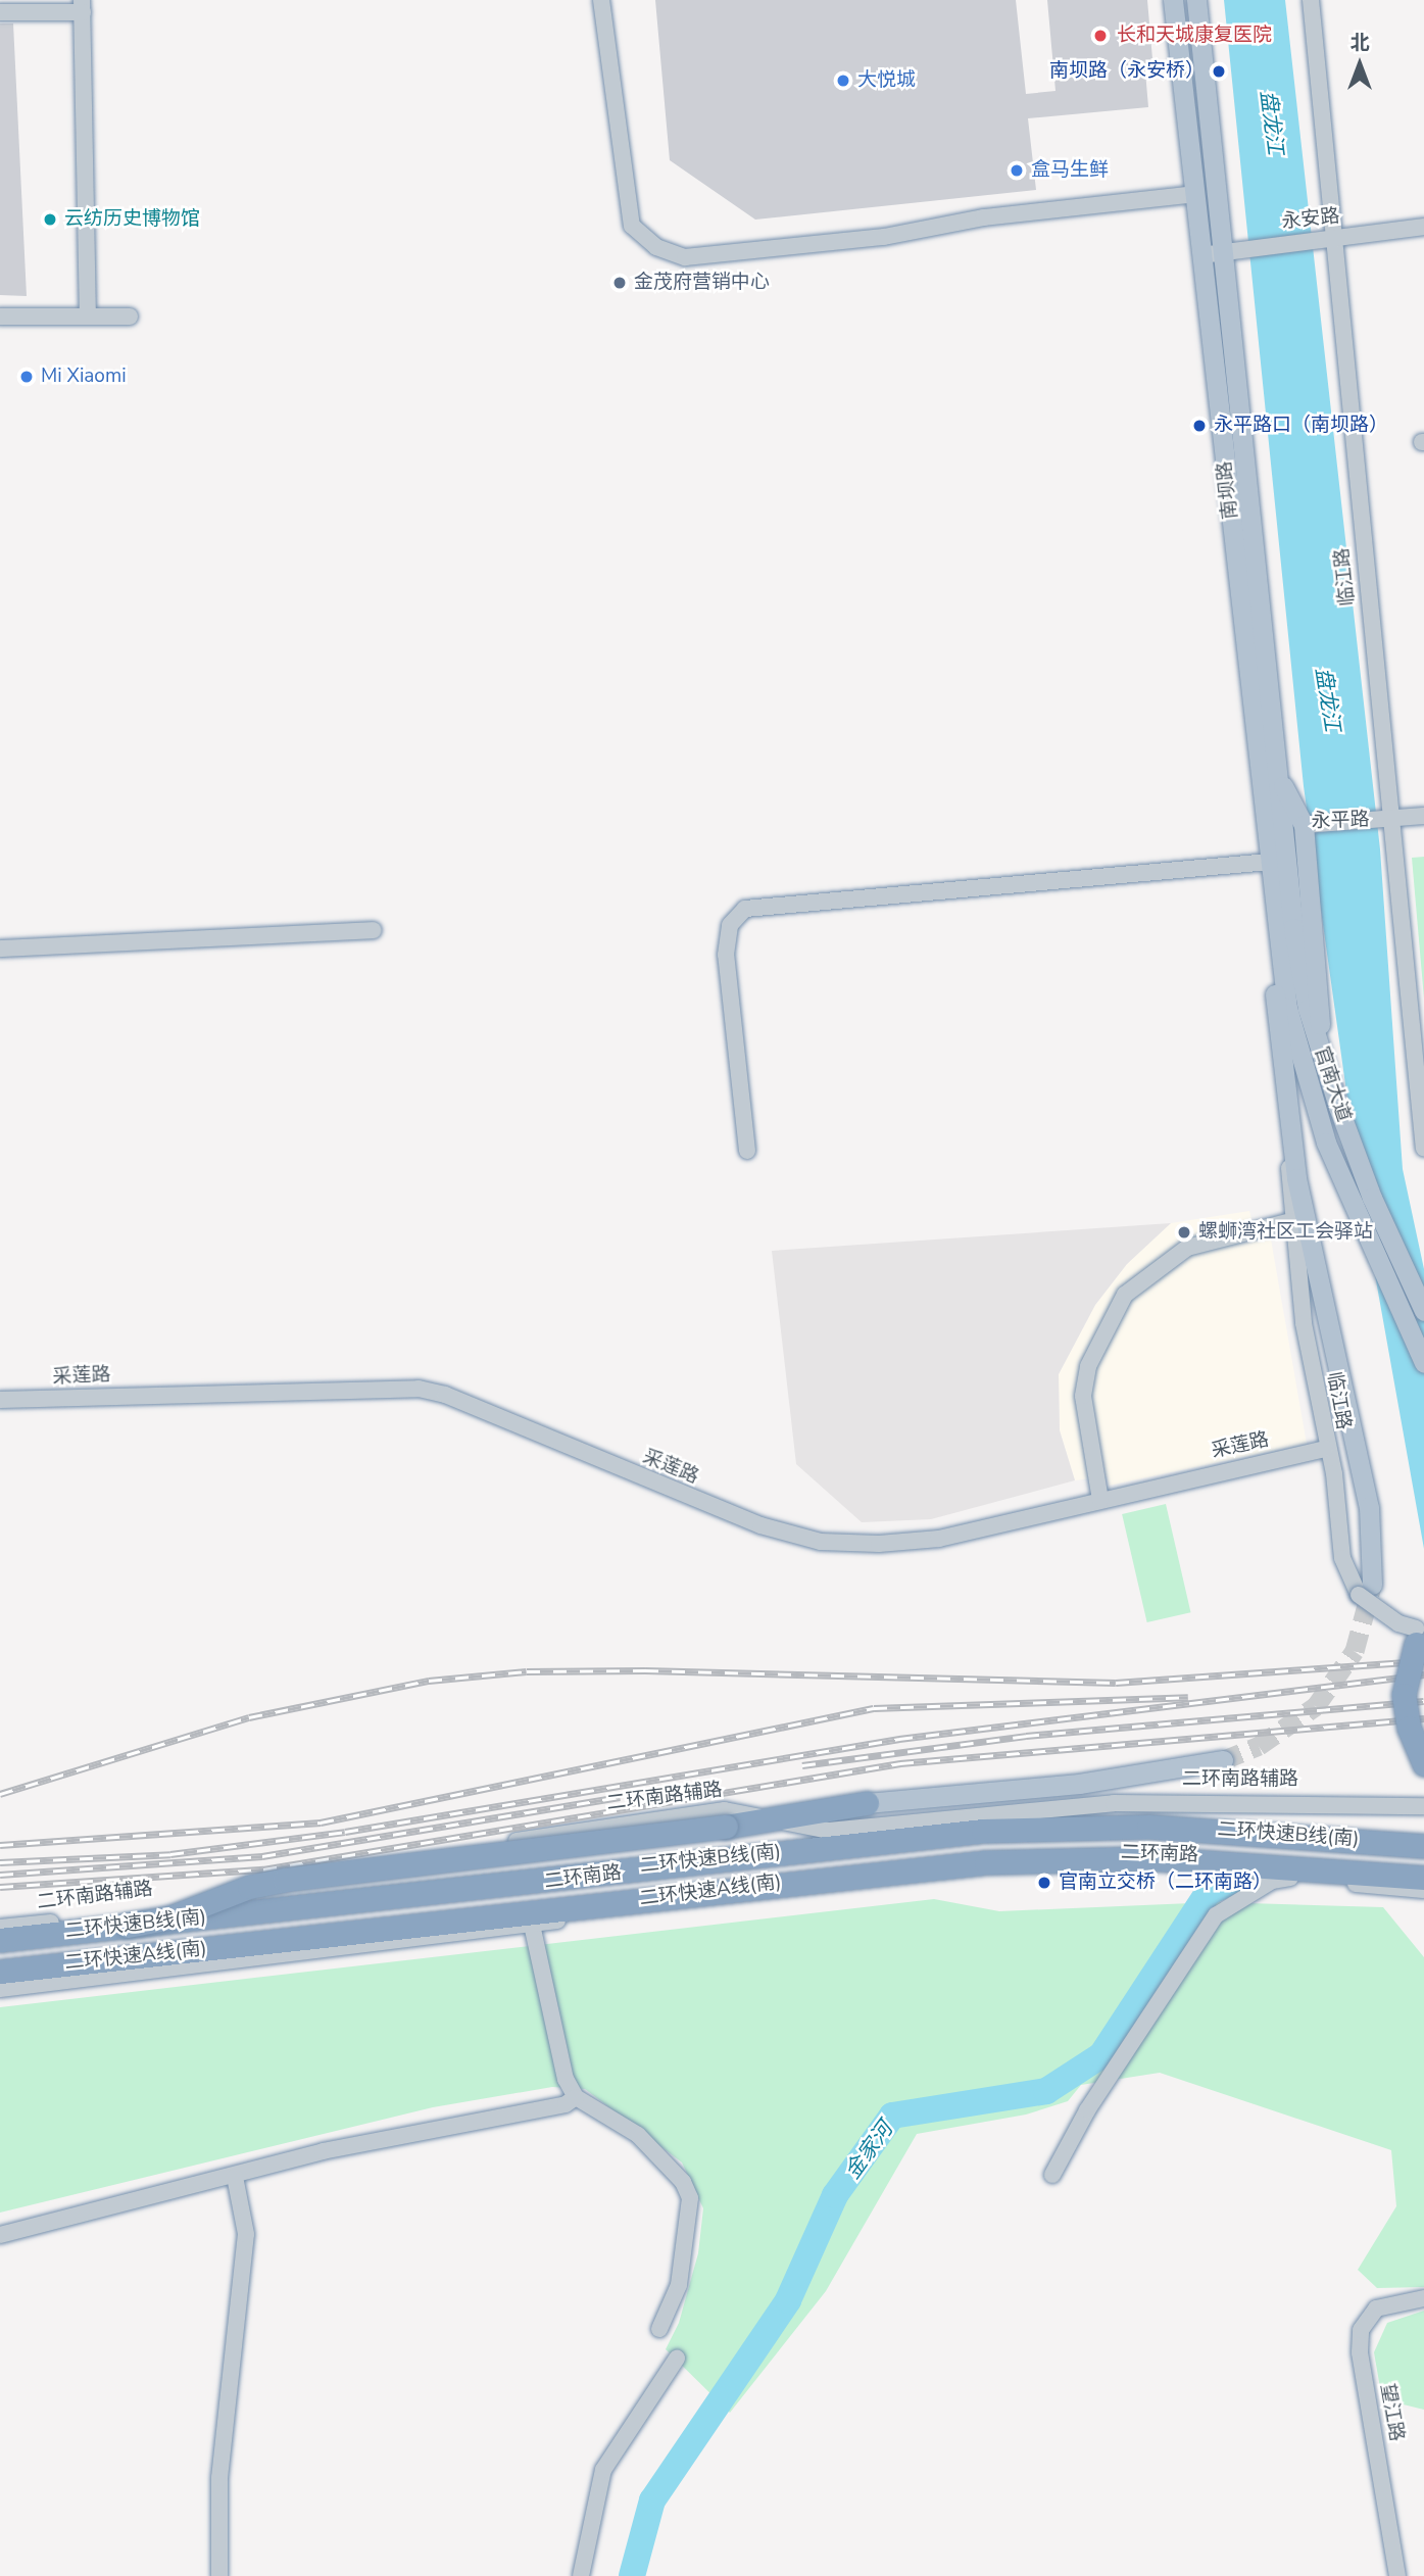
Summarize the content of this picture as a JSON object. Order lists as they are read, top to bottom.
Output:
{
  "streets": {
    "highway": ["二环快速B线(南)", "二环快速A线(南)"],
    "main road": [
      "南坝路",
      "永平路",
      "官南大道",
      "二环南路"
    ],
    "street": [
      "永安路",
      "临江路",
      "采莲路",
      "二环南路辅路",
      "望江路"
    ]
  },
  "crossings": [
    ["永安路", "南坝路"],
    ["永安路", "临江路"],
    ["南坝路", "永平路"],
    ["南坝路", "官南大道"],
    ["临江路", "永平路"],
    ["临江路", "采莲路"],
    ["二环快速B线(南)", "二环南路"]
  ],
  "water": ["盘龙江", "金家河"],
  "places": [
    "长和天城康复医院",
    "南坝路（永安桥）",
    "大悦城",
    "盒马生鲜",
    "云纺历史博物馆",
    "金茂府营销中心",
    "Mi Xiaomi",
    "永平路口（南坝路）",
    "螺蛳湾社区工会驿站",
    "官南立交桥（二环南路）"
  ],
  "north": "top"
}
